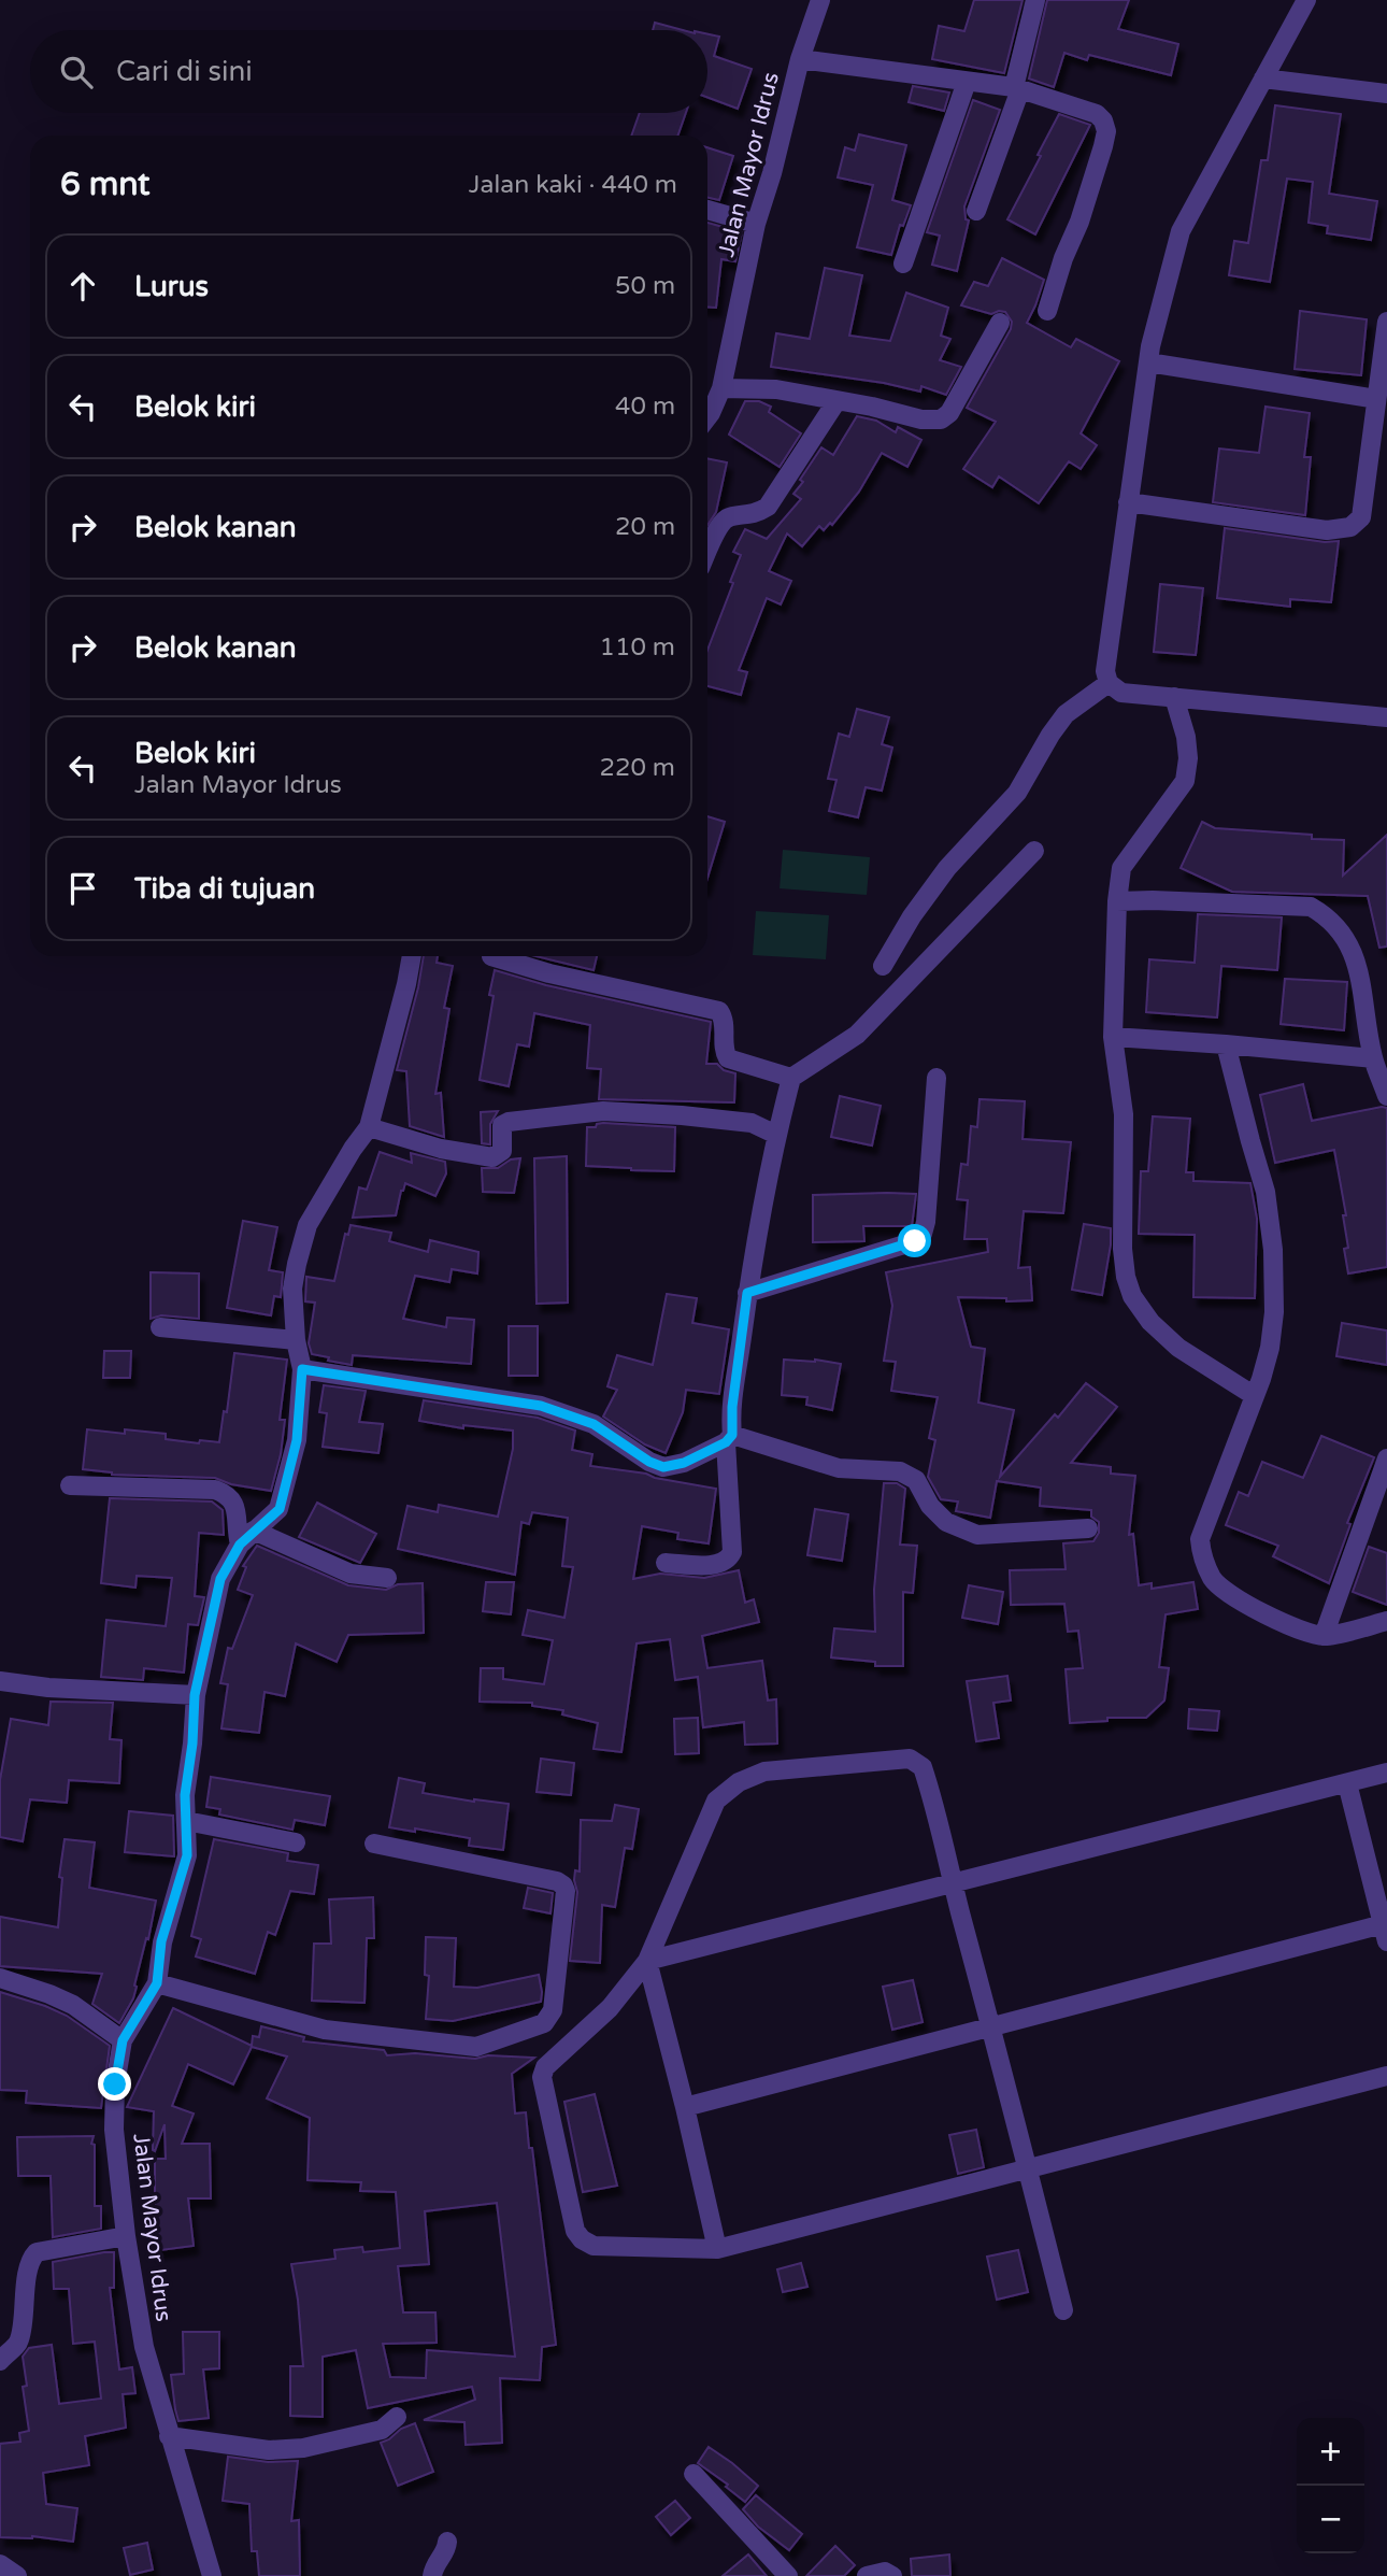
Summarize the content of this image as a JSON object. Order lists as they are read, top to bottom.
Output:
{
  "streets": {
    "street": ["Jalan Mayor Idrus"]
  },
  "page": {
    "search": "Cari di sini",
    "heading": ["6 mnt", "Jalan kaki · 440 m"],
    "list": [
      ["Lurus", "50 m"],
      ["Belok kiri", "40 m"],
      ["Belok kanan", "20 m"],
      ["Belok kanan", "110 m"],
      ["Belok kiri", "Jalan Mayor Idrus", "220 m"],
      "Tiba di tujuan"
    ],
    "map_buttons": ["+", "−"]
  }
}
